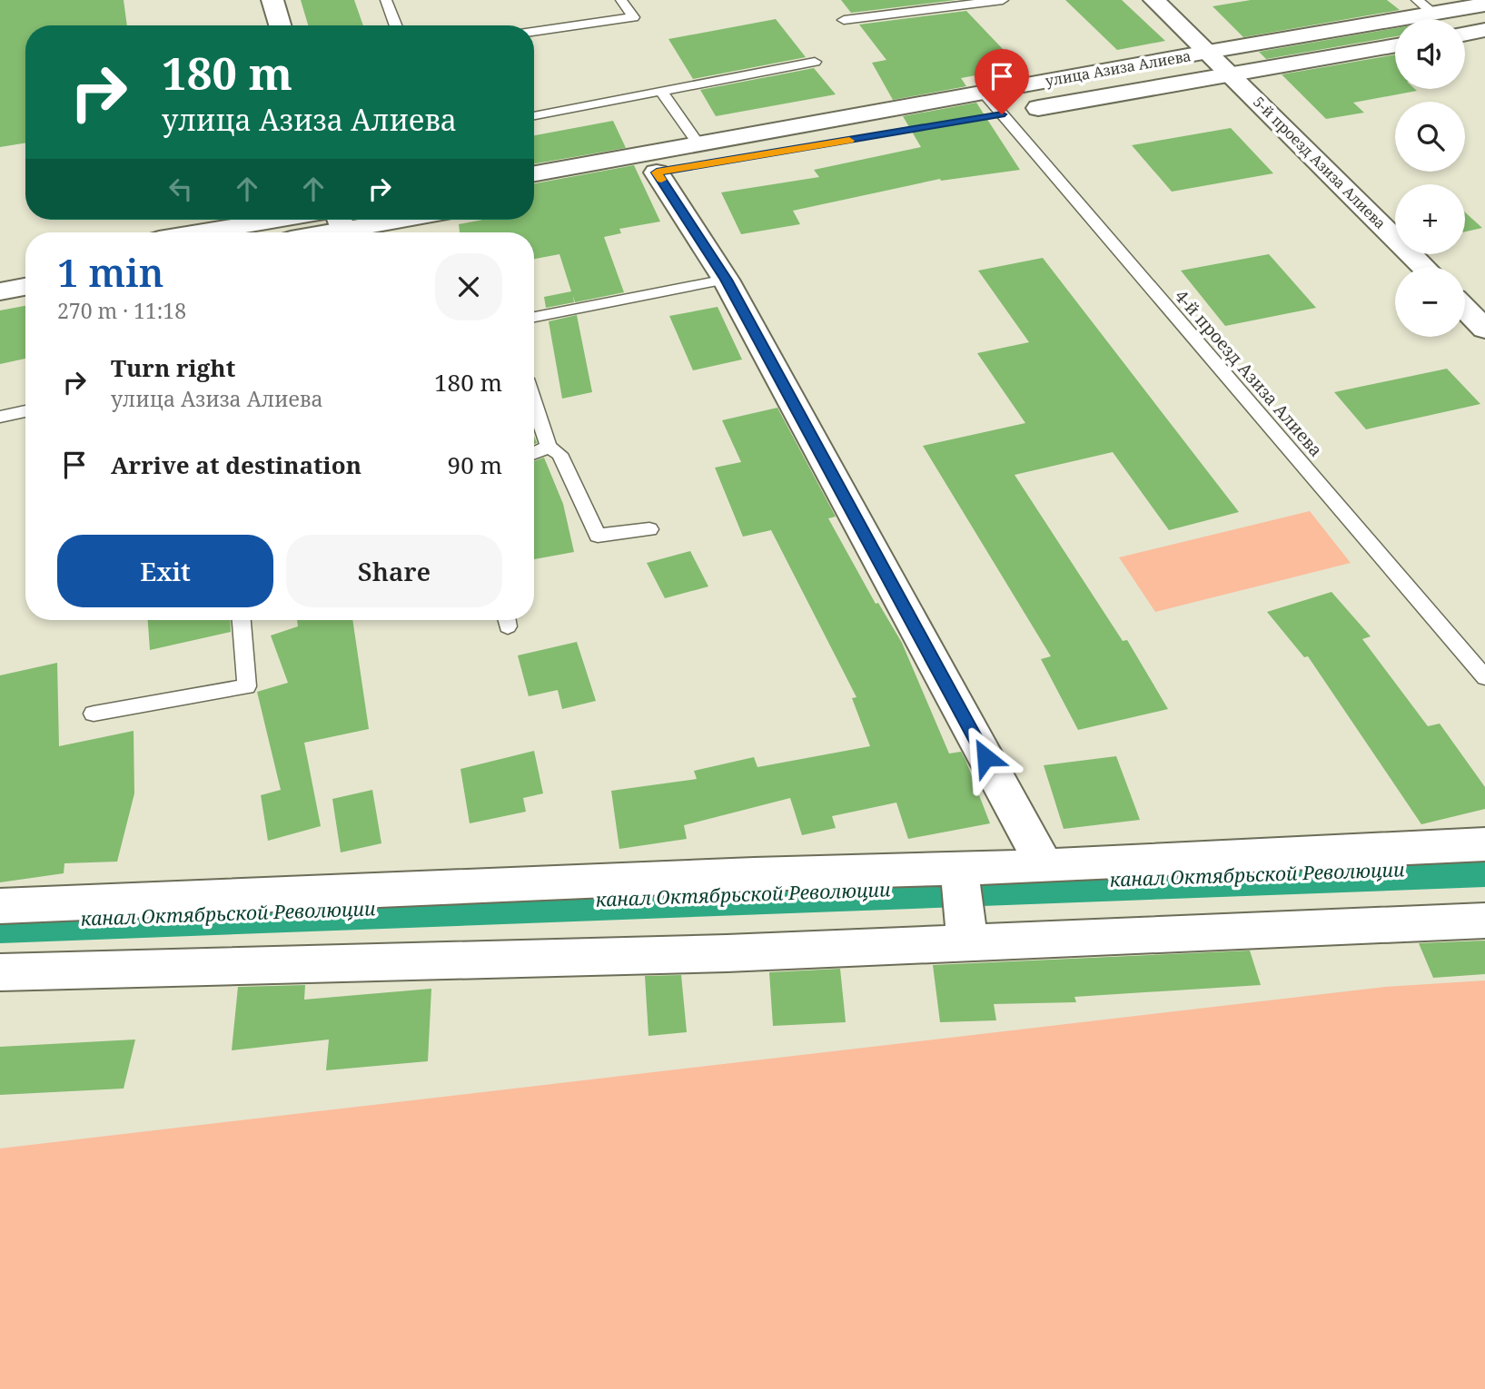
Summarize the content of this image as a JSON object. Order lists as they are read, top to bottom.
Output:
{
  "streets": {
    "street": ["улица Азиза Алиева", "5-й проезд Азиза Алиева"],
    "lane": ["4-й проезд Азиза Алиева"]
  },
  "crossings": [
    ["улица Азиза Алиева", "5-й проезд Азиза Алиева"],
    ["улица Азиза Алиева", "4-й проезд Азиза Алиева"]
  ],
  "water": ["канал Октябрьской Революции"],
  "page": {
    "map_buttons": ["+", "−"],
    "turn": ["180 m", "улица Азиза Алиева"],
    "heading": ["1 min", "270 m · 11:18"],
    "list": [
      {
        "name": "Turn right",
        "note": "улица Азиза Алиева",
        "value": "180 m"
      },
      {
        "name": "Arrive at destination",
        "value": "90 m"
      }
    ],
    "buttons": ["Exit", "Share"]
  }
}
